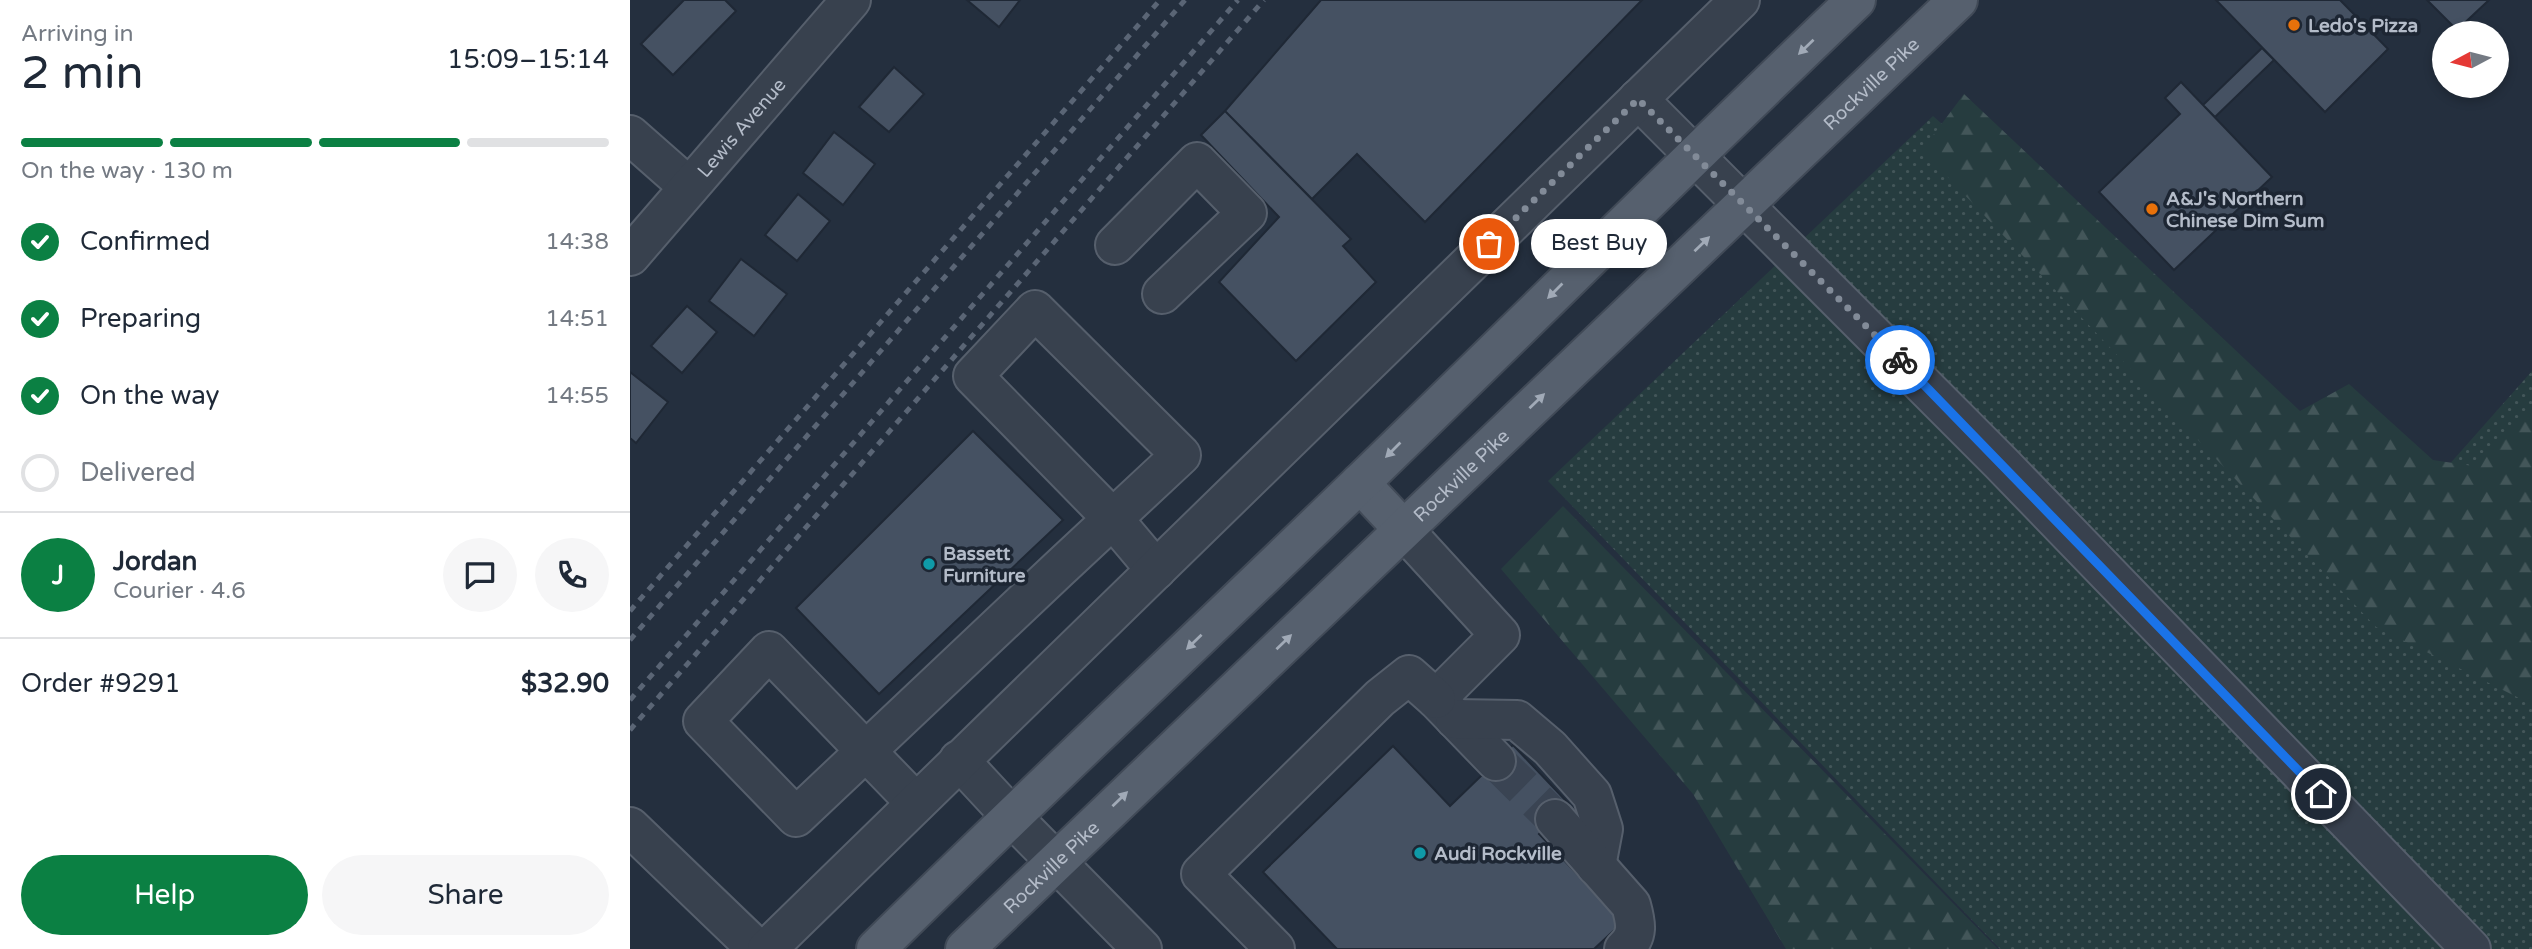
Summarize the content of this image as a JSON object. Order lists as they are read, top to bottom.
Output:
{
  "streets": {
    "main road": ["Rockville Pike"],
    "street": ["Lewis Avenue"]
  },
  "places": [
    "Ledo's Pizza",
    "A&J's Northern Chinese Dim Sum",
    "Best Buy",
    "Bassett Furniture",
    "Audi Rockville"
  ],
  "north": "left",
  "page": {
    "heading": ["2 min", "Arriving in", "15:09–15:14"],
    "panel": [
      "Jordan",
      "Courier · 4.6",
      "Order #9291",
      "$32.90"
    ],
    "bar": "On the way · 130 m",
    "list": [
      ["Confirmed", "14:38"],
      ["Preparing", "14:51"],
      ["On the way", "14:55"],
      "Delivered"
    ],
    "bubble": "Best Buy",
    "round": "J",
    "buttons": ["Help", "Share"]
  }
}
